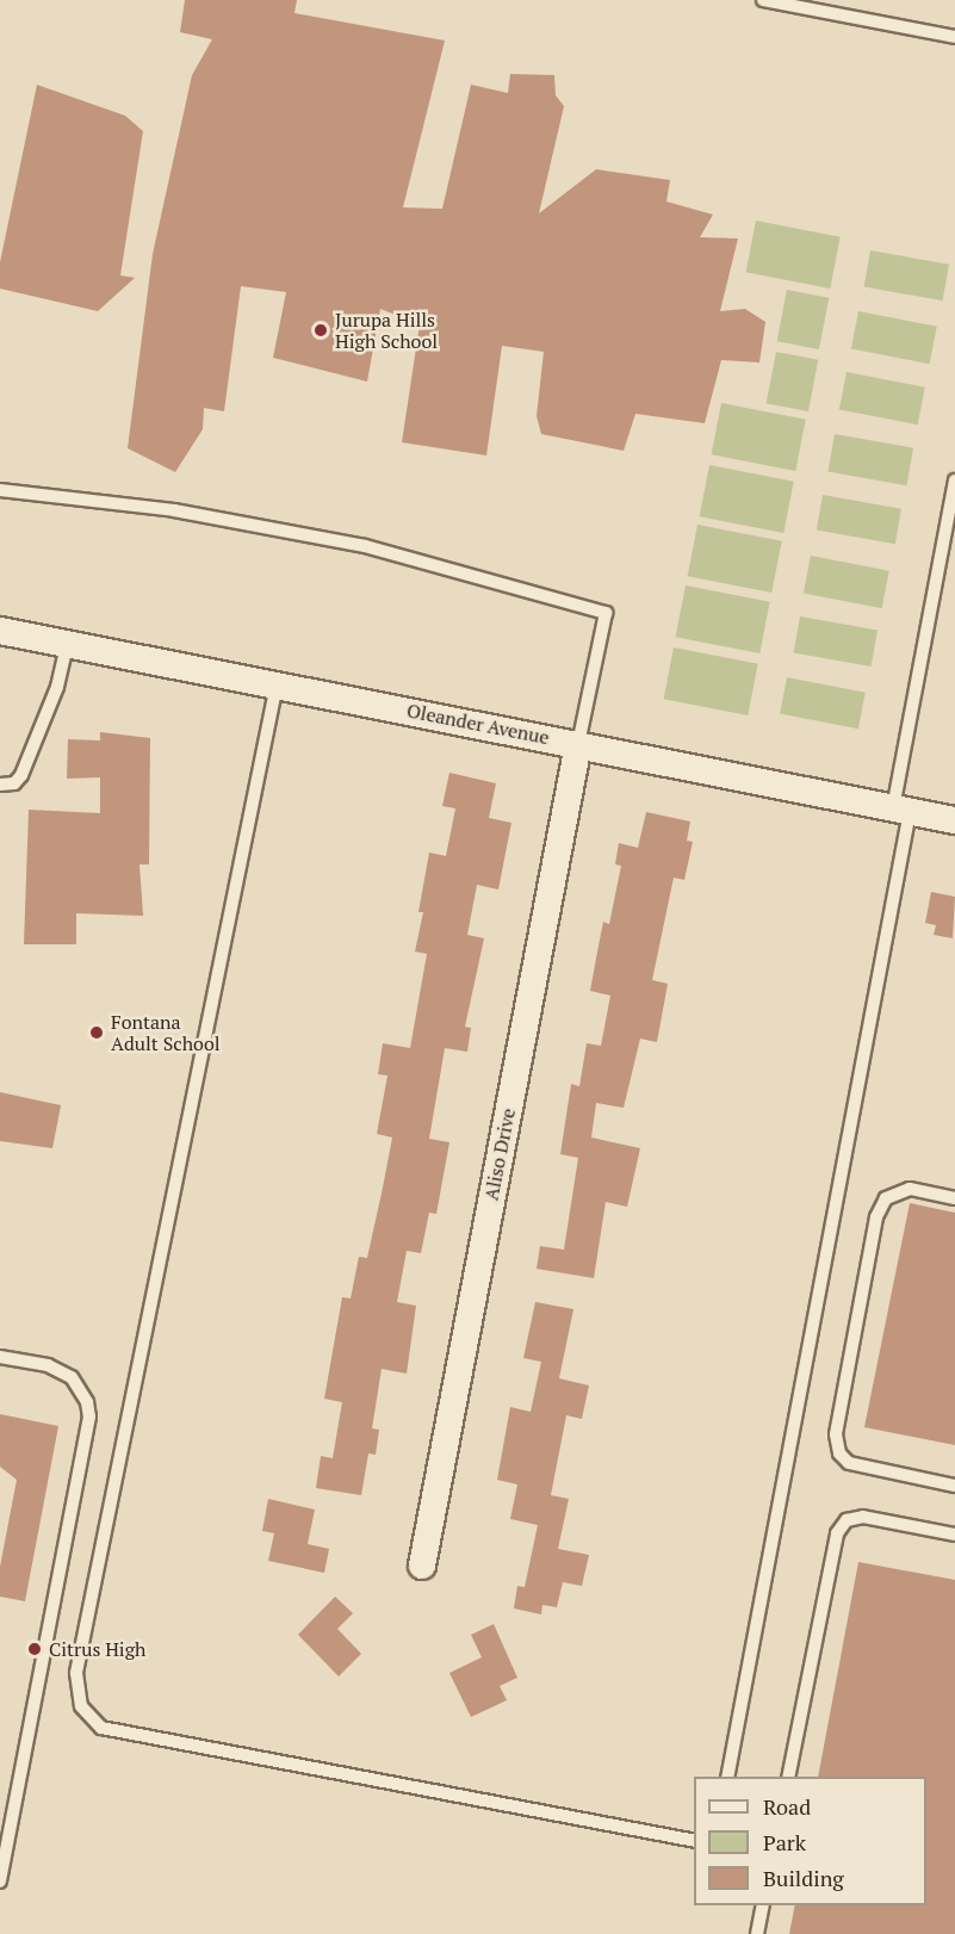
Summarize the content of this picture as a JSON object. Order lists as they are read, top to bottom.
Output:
{
  "streets": {
    "street": ["Oleander Avenue", "Aliso Drive"]
  },
  "crossings": [
    ["Oleander Avenue", "Aliso Drive"]
  ],
  "places": ["Jurupa Hills High School", "Fontana Adult School", "Citrus High"],
  "legend": ["Road", "Park", "Building"]
}
